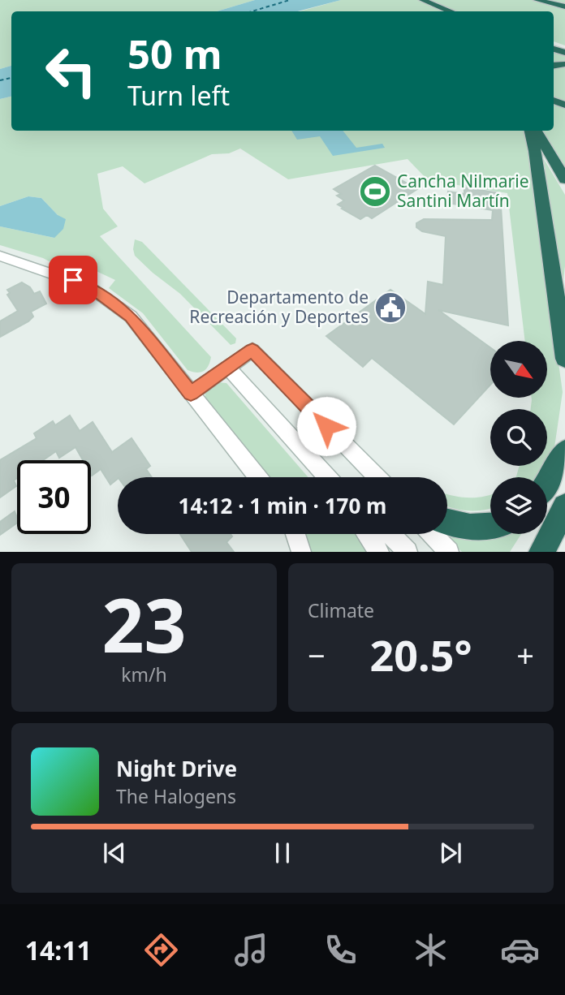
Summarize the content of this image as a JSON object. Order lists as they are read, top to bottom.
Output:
{
  "places": {
    "sports": ["Cancha Nilmarie Santini Martín"],
    "public building": ["Departamento de Recreación y Deportes"]
  },
  "north": "bottom right",
  "page": {
    "turn": ["50 m", "Turn left"],
    "limit": "30",
    "trip": "14:12 · 1 min · 170 m",
    "tile": [
      ["23", "km/h"],
      "Climate"
    ],
    "heat": ["−", "20.5°", "+"],
    "song": ["Night Drive", "The Halogens"],
    "tabs": "14:11"
  }
}
